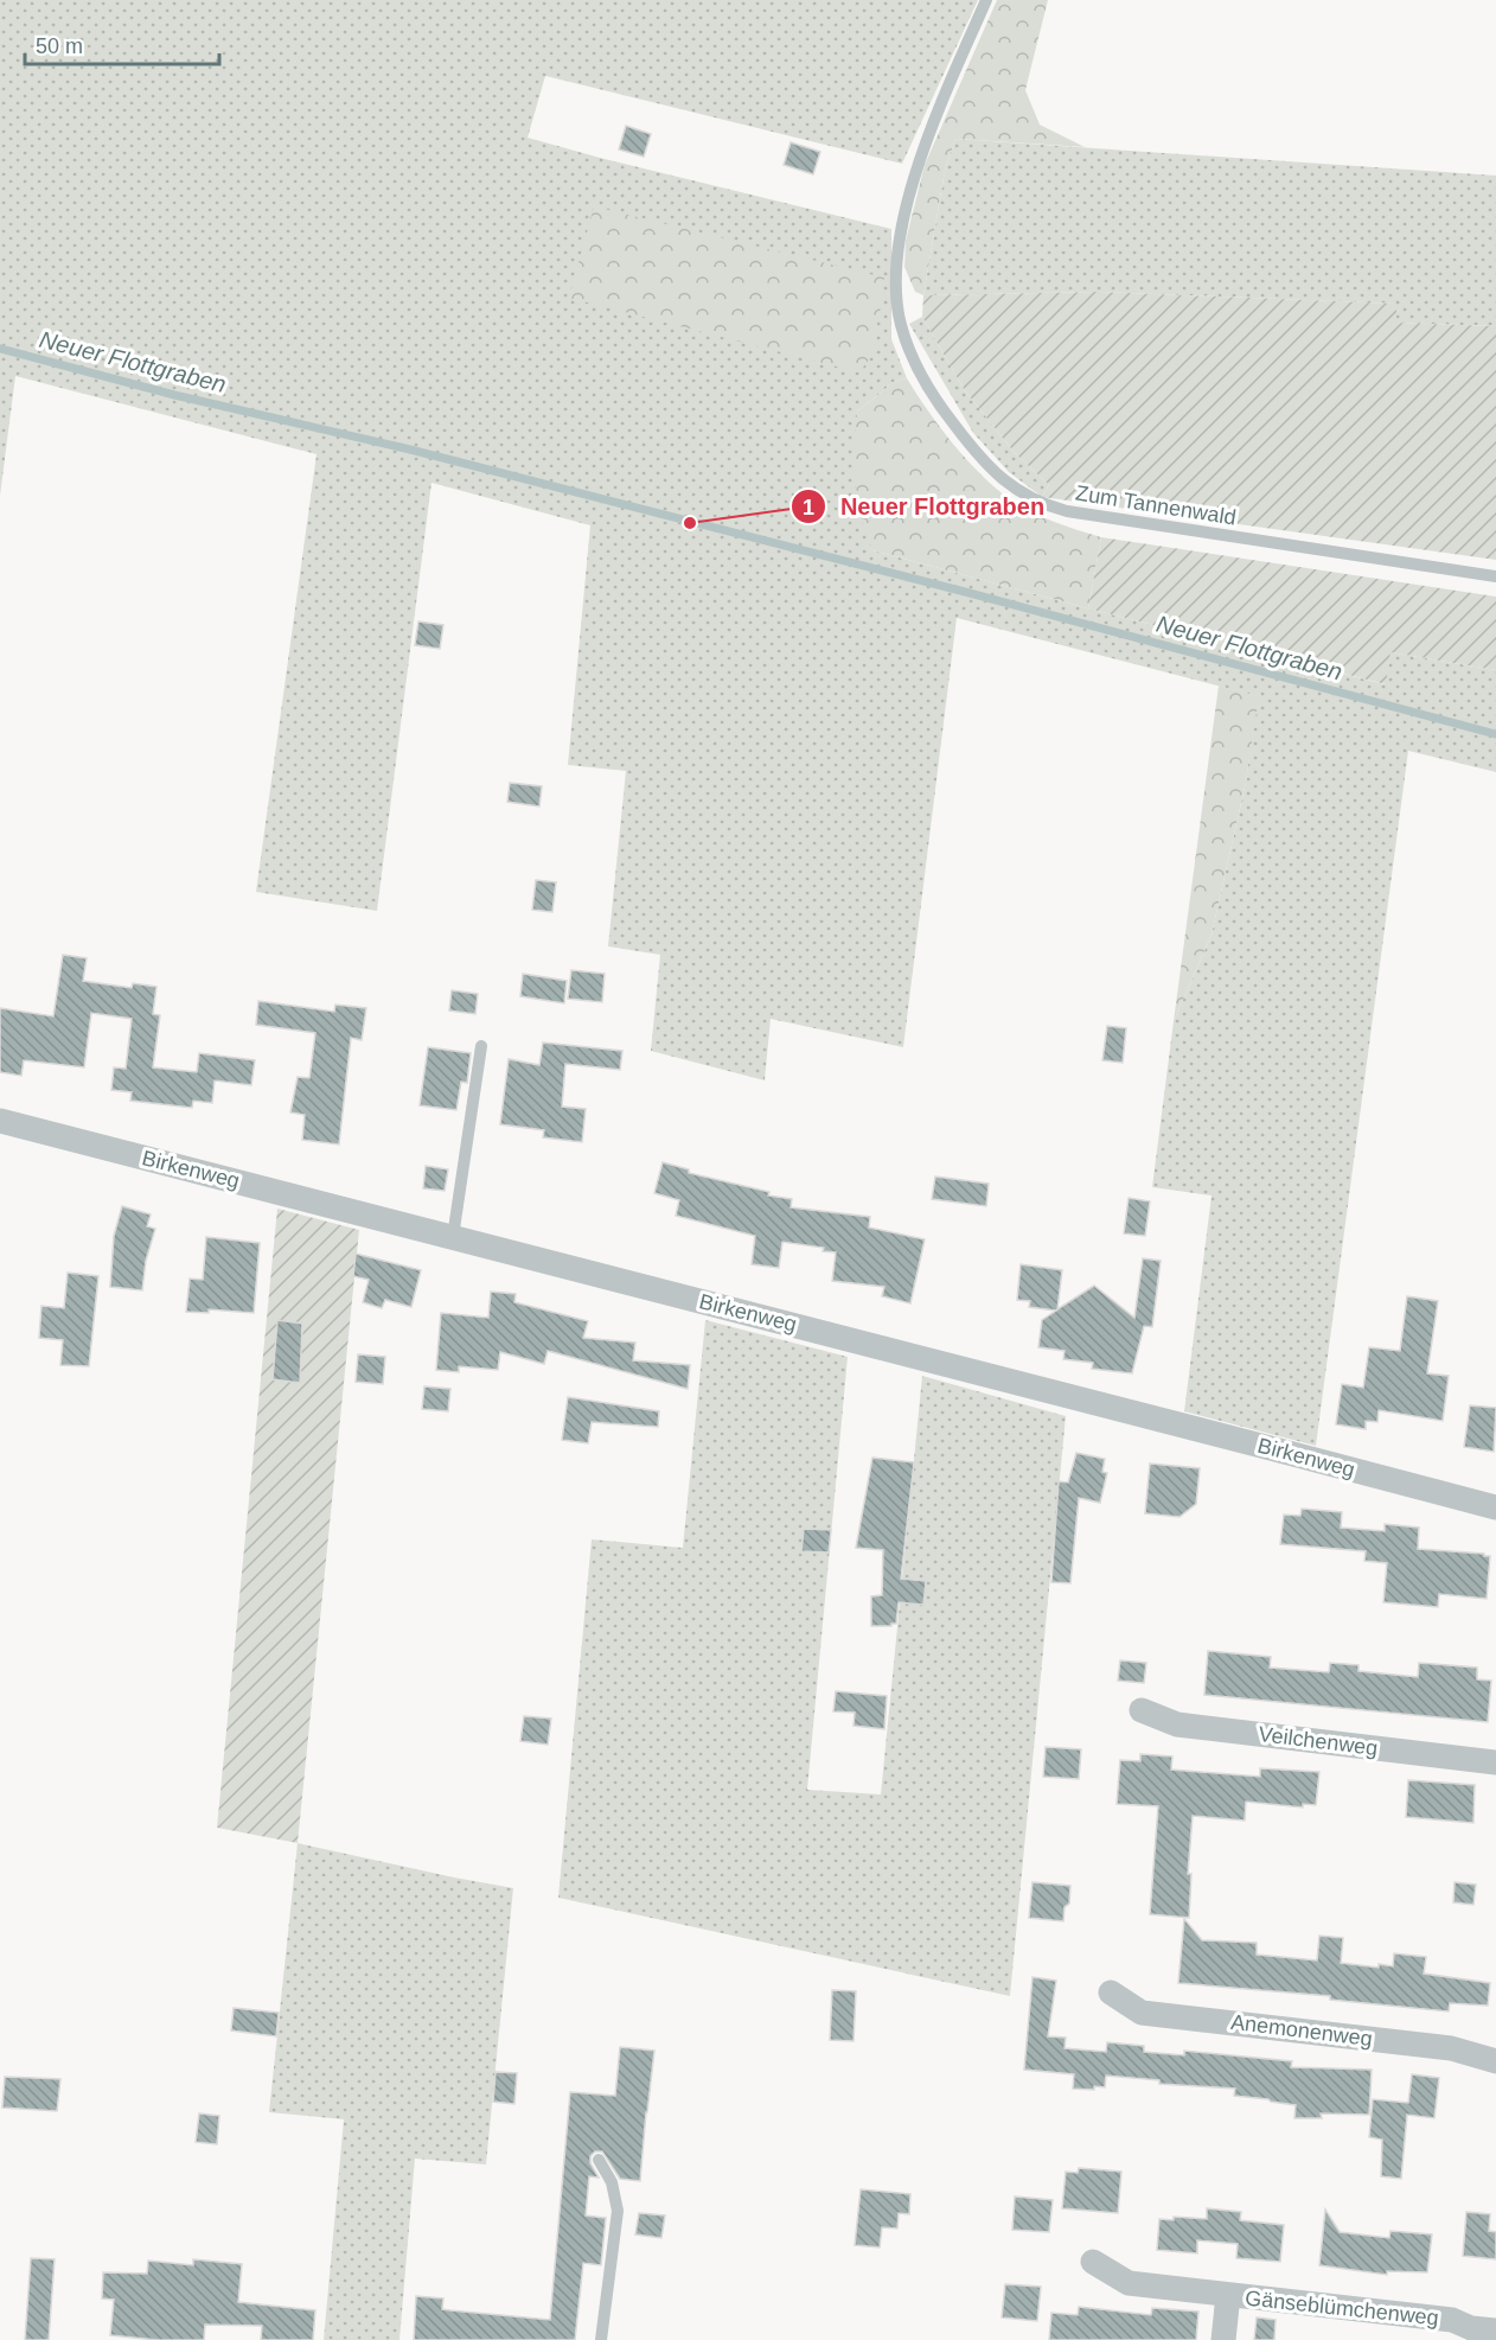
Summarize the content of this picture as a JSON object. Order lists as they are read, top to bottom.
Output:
{
  "streets": {
    "street": [
      "Birkenweg",
      "Veilchenweg",
      "Anemonenweg",
      "Gänseblümchenweg"
    ],
    "lane": ["Zum Tannenwald"]
  },
  "water": ["Neuer Flottgraben"],
  "places": ["Neuer Flottgraben"],
  "scale_bar": "50 m"
}
